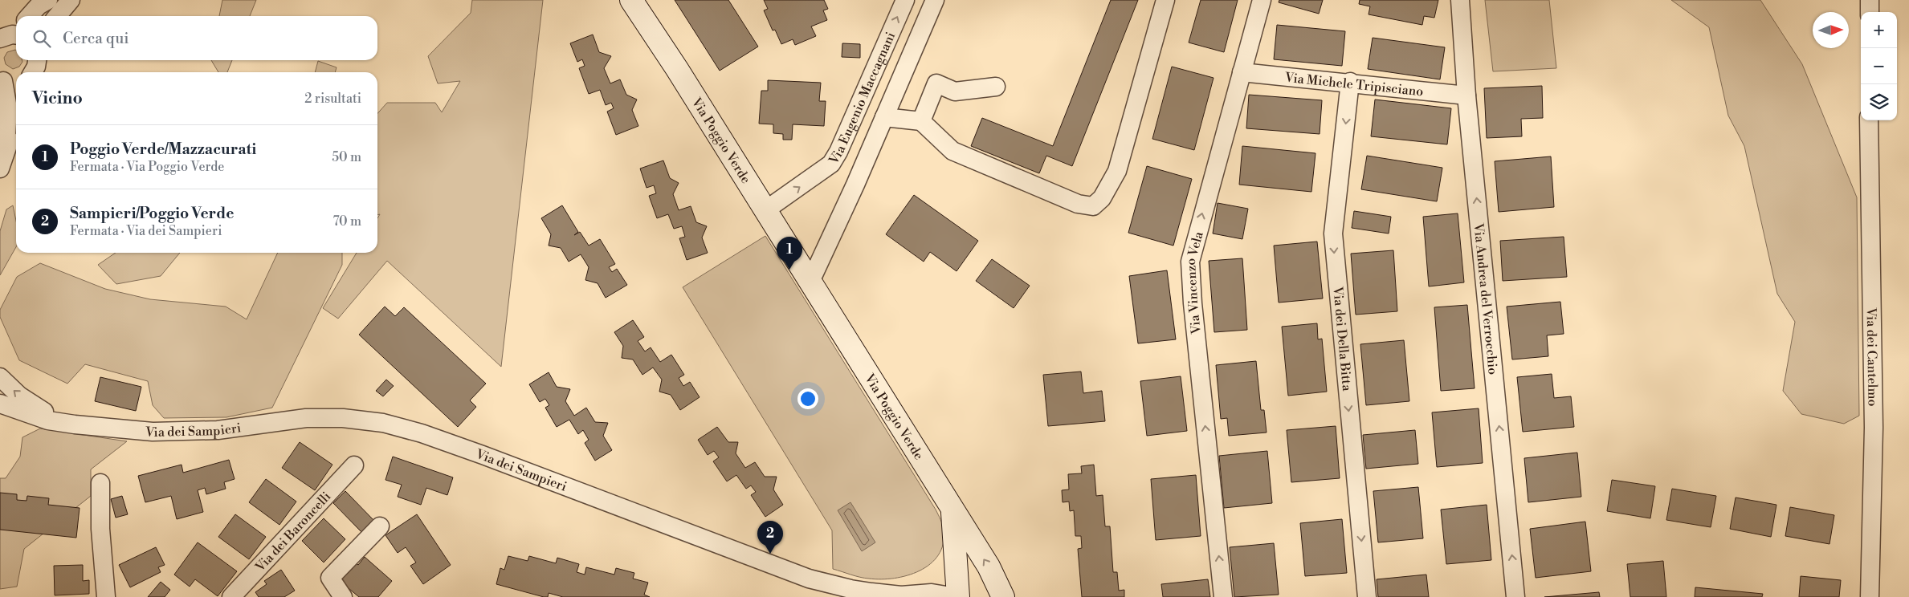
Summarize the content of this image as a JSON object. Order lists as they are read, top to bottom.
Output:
{
  "streets": {
    "street": [
      "Via Michele Tripisciano",
      "Via Eugenio Maccagnani",
      "Via Poggio Verde",
      "Via Vincenzo Vela",
      "Via Andrea del Verrocchio",
      "Via dei Della Bitta",
      "Via dei Cantelmo",
      "Via dei Sampieri",
      "Via dei Baroncelli"
    ]
  },
  "crossings": [
    ["Via Michele Tripisciano", "Via Vincenzo Vela"],
    ["Via Michele Tripisciano", "Via Andrea del Verrocchio"],
    ["Via Michele Tripisciano", "Via dei Della Bitta"],
    ["Via Eugenio Maccagnani", "Via Poggio Verde"],
    ["Via Poggio Verde", "Via dei Sampieri"]
  ],
  "one_way": ["Via Vincenzo Vela", "Via Andrea del Verrocchio", "Via dei Della Bitta"],
  "north": "right",
  "page": {
    "map_buttons": ["+", "−"],
    "search": "Cerca qui",
    "heading": ["Vicino", "2 risultati"],
    "list": [
      {
        "mark": "1",
        "name": "Poggio Verde/Mazzacurati",
        "note": "Fermata · Via Poggio Verde",
        "value": "50 m"
      },
      {
        "mark": "2",
        "name": "Sampieri/Poggio Verde",
        "note": "Fermata · Via dei Sampieri",
        "value": "70 m"
      }
    ],
    "pins": ["1", "2"]
  }
}
